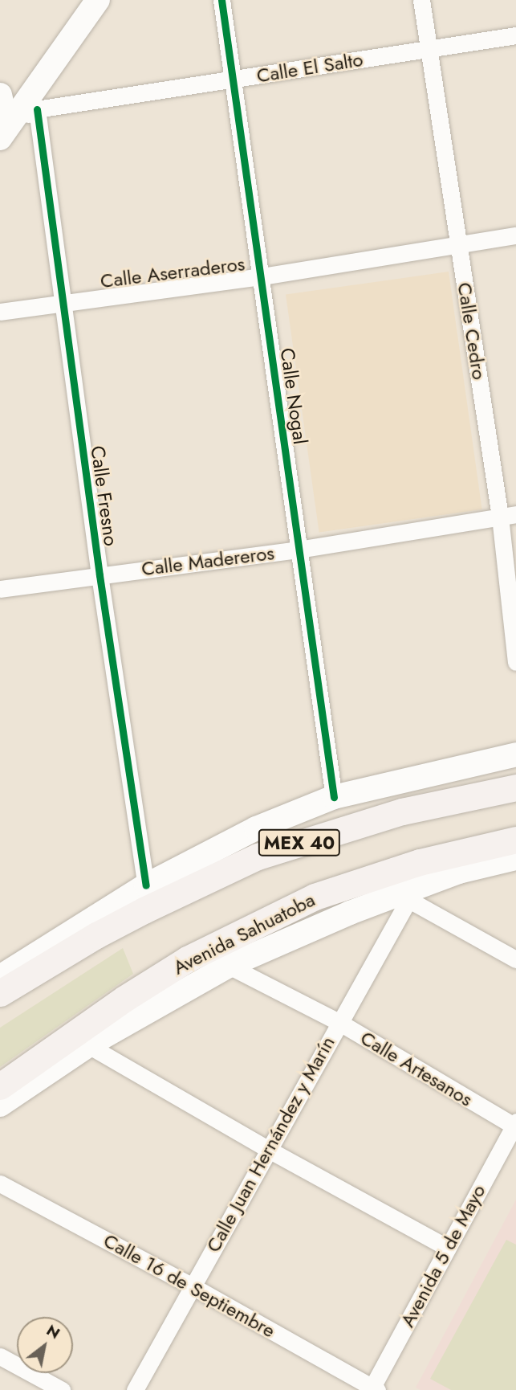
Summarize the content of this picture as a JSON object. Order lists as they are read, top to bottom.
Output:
{
  "streets": {
    "main road": ["MEX 40", "Avenida Sahuatoba"],
    "street": [
      "Calle El Salto",
      "Calle Aserraderos",
      "Calle Cedro",
      "Calle Nogal",
      "Calle Fresno",
      "Calle Madereros",
      "Calle Artesanos",
      "Calle Juan Hernández y Marín",
      "Avenida 5 de Mayo",
      "Calle 16 de Septiembre"
    ]
  },
  "crossings": [
    ["Calle El Salto", "Calle Cedro"],
    ["Calle El Salto", "Calle Nogal"],
    ["Calle El Salto", "Calle Fresno"],
    ["Calle Aserraderos", "Calle Cedro"],
    ["Calle Aserraderos", "Calle Nogal"],
    ["Calle Aserraderos", "Calle Fresno"],
    ["Calle Cedro", "Calle Madereros"],
    ["Calle Nogal", "Calle Madereros"],
    ["Calle Fresno", "Calle Madereros"],
    ["Avenida Sahuatoba", "Calle Artesanos"],
    ["Avenida Sahuatoba", "Calle Juan Hernández y Marín"],
    ["Calle Artesanos", "Calle Juan Hernández y Marín"],
    ["Calle Artesanos", "Avenida 5 de Mayo"],
    ["Calle Juan Hernández y Marín", "Calle 16 de Septiembre"],
    ["Avenida 5 de Mayo", "Calle 16 de Septiembre"]
  ],
  "north": "top right"
}
